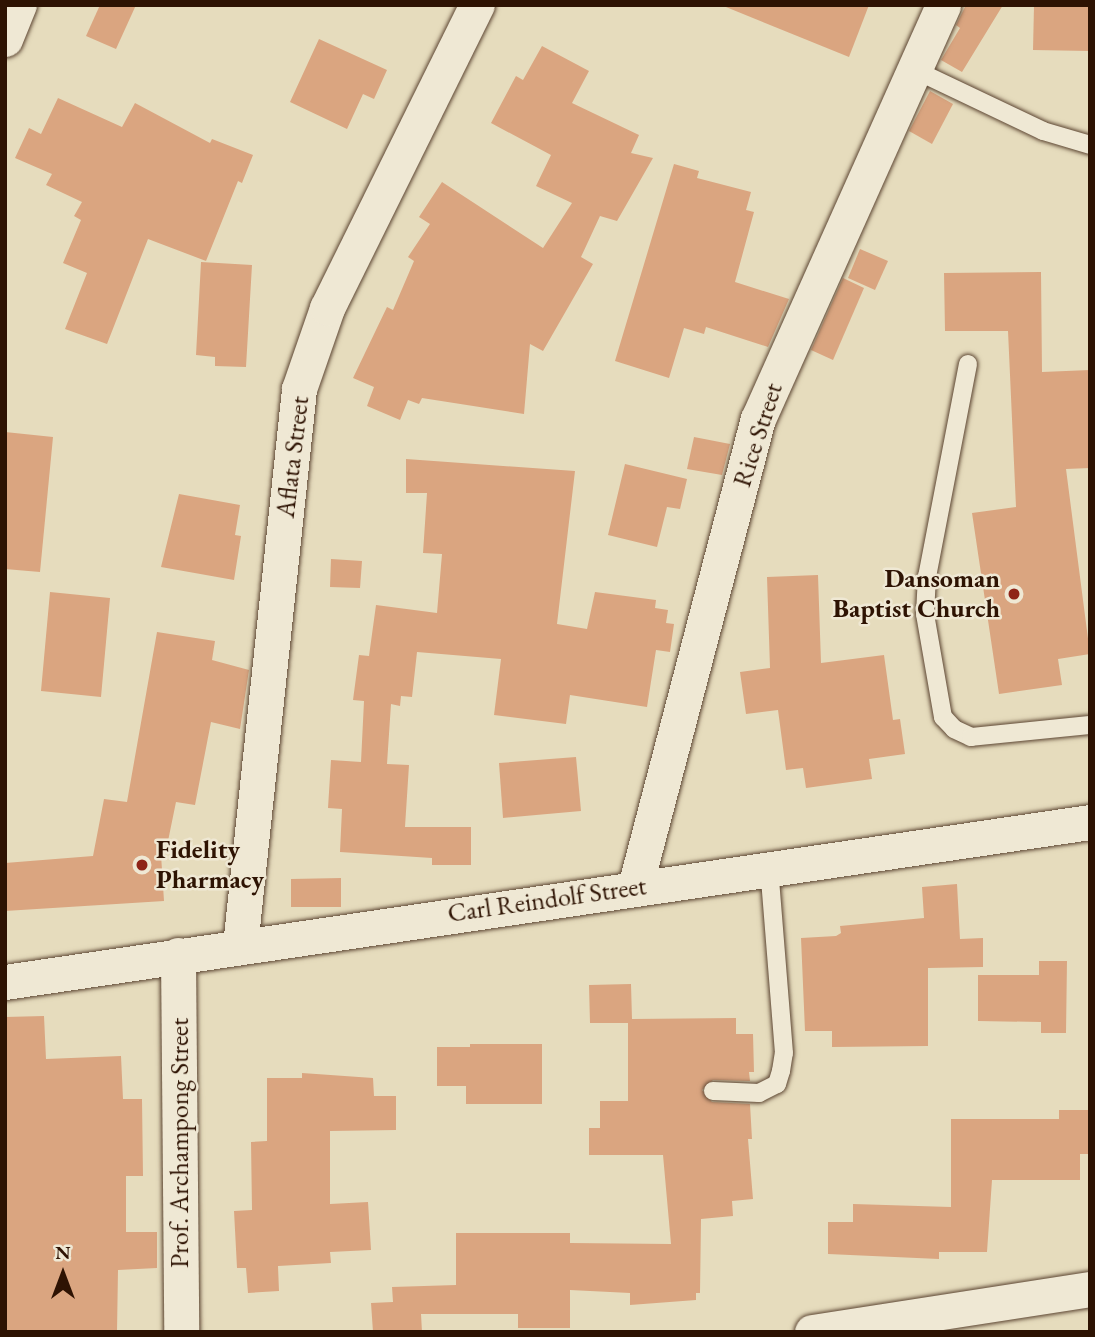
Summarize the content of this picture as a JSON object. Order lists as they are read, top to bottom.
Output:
{
  "streets": {
    "street": [
      "Rice Street",
      "Aflata Street",
      "Carl Reindolf Street",
      "Prof. Archampong Street"
    ]
  },
  "crossings": [
    ["Rice Street", "Carl Reindolf Street"],
    ["Aflata Street", "Carl Reindolf Street"],
    ["Carl Reindolf Street", "Prof. Archampong Street"]
  ],
  "places": ["Dansoman Baptist Church", "Fidelity Pharmacy"],
  "north": "top"
}
